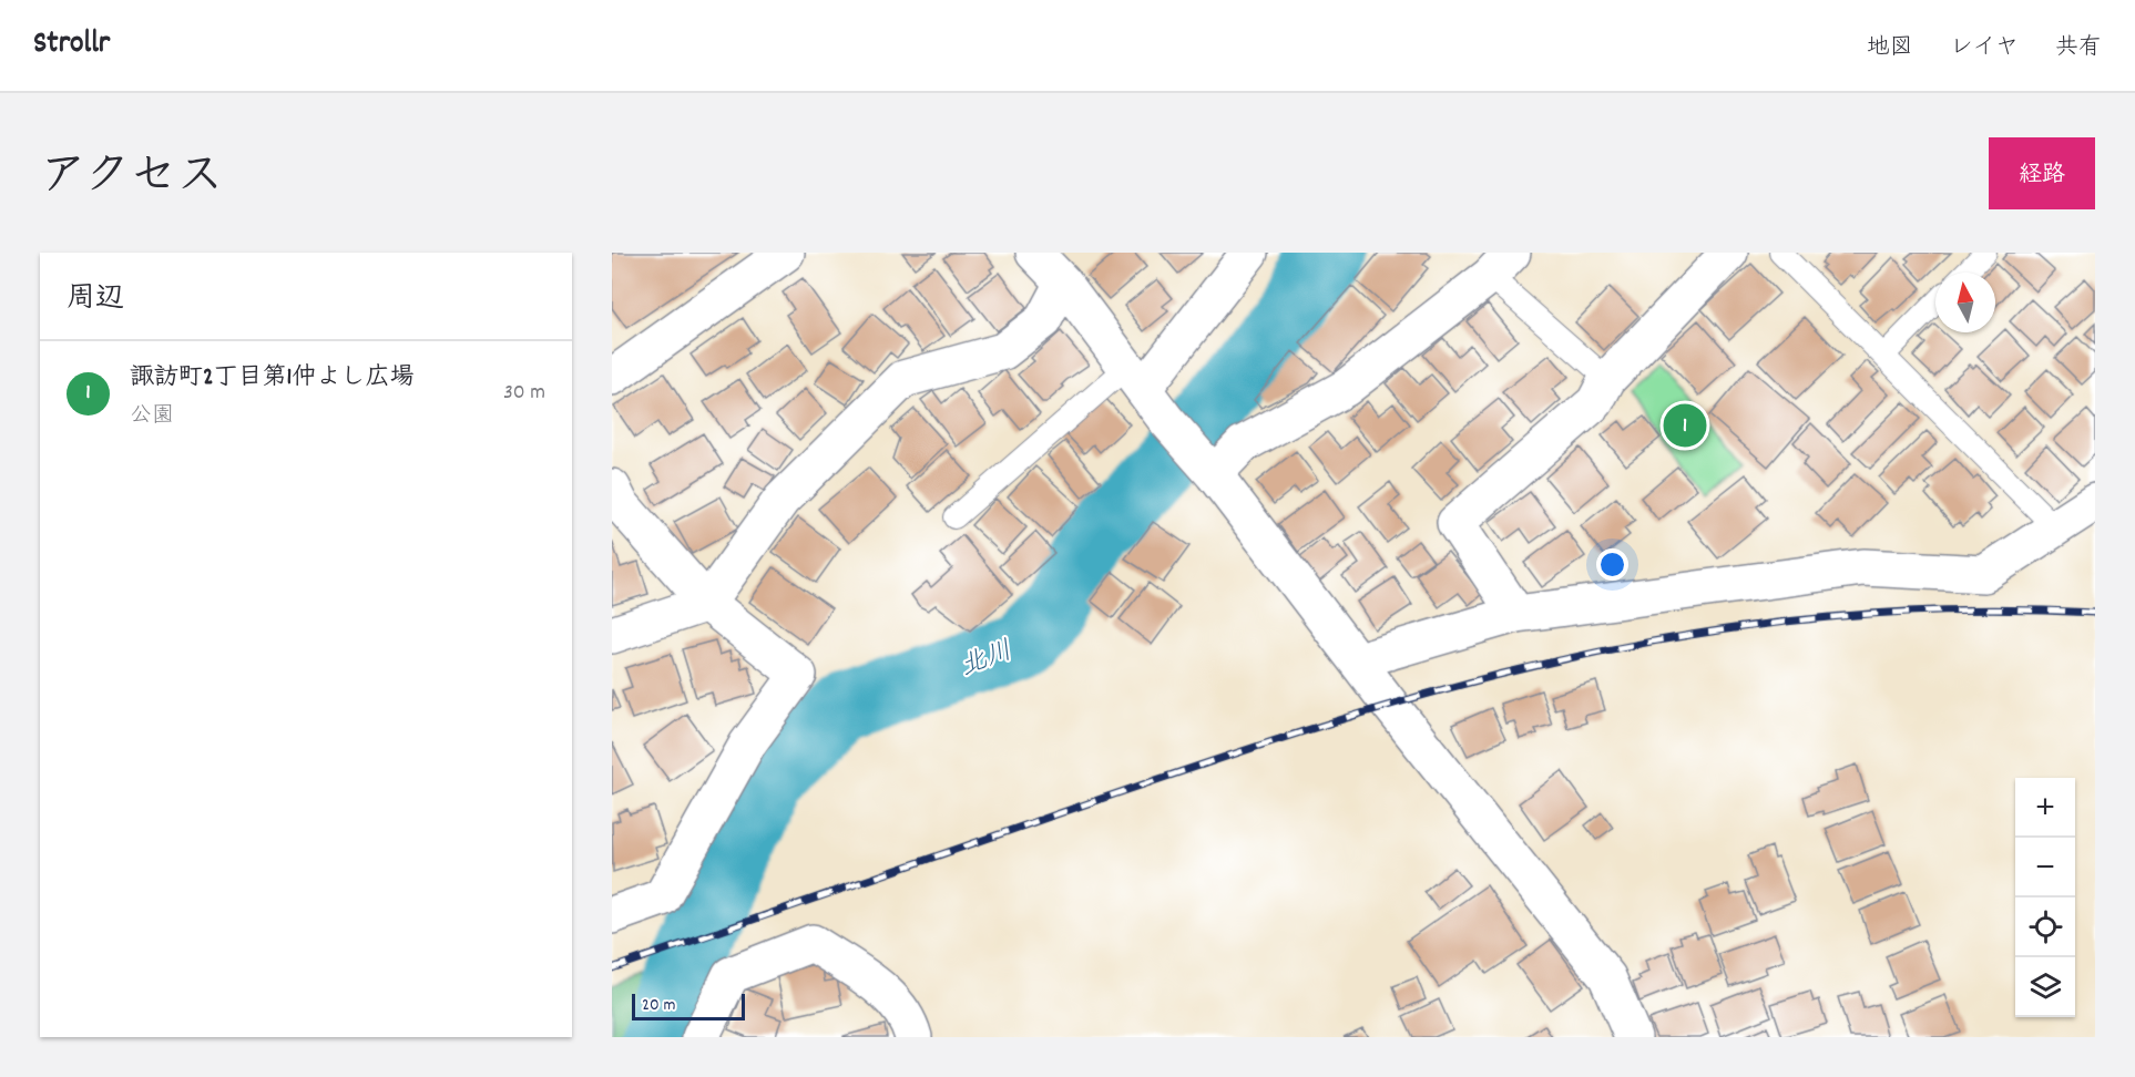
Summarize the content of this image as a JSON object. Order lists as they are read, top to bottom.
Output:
{
  "water": ["北川"],
  "scale_bar": "20 m",
  "north": "top",
  "page": {
    "header": "Strollr",
    "nav": ["地図", "レイヤ", "共有"],
    "title": "アクセス",
    "buttons": "経路",
    "heading": "周辺",
    "list": [
      {
        "mark": "1",
        "name": "諏訪町2丁目第1仲よし広場",
        "note": "公園",
        "value": "30 m"
      }
    ],
    "pins": "1",
    "map_buttons": ["+", "−"],
    "scale": "20 m"
  }
}
